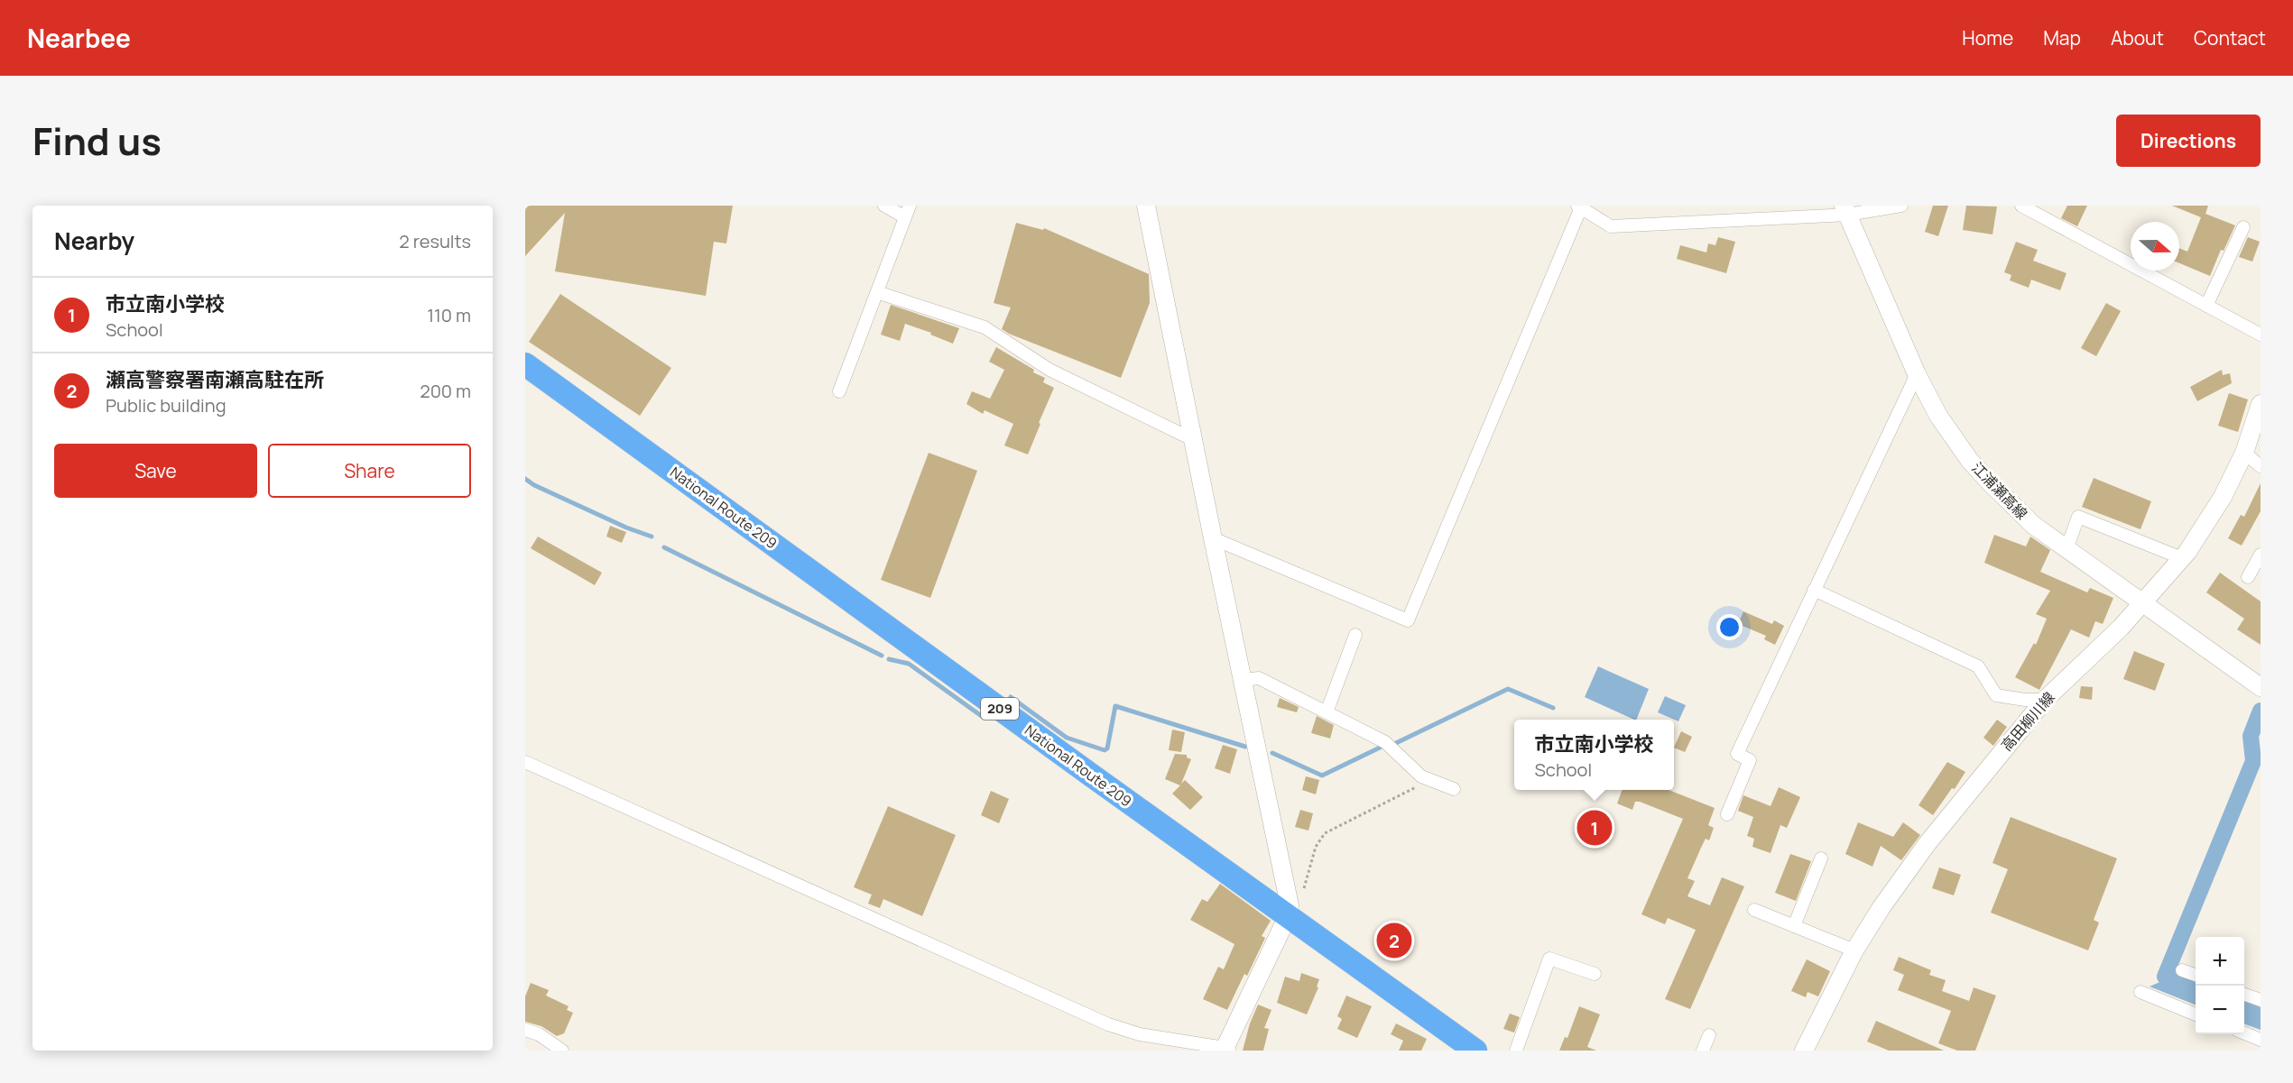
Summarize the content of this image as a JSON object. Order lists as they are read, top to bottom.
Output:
{
  "streets": {
    "highway": ["National Route 209", "209"],
    "main road": ["江浦瀬高線", "高田柳川線"]
  },
  "crossings": [
    ["江浦瀬高線", "高田柳川線"]
  ],
  "north": "right",
  "page": {
    "header": "Nearbee",
    "nav": [
      "Home",
      "Map",
      "About",
      "Contact"
    ],
    "title": "Find us",
    "buttons": [
      "Directions",
      ["Save", "Share"]
    ],
    "heading": ["Nearby", "2 results"],
    "list": [
      {
        "mark": "1",
        "name": "市立南小学校",
        "note": "School",
        "value": "110 m"
      },
      {
        "mark": "2",
        "name": "瀬高警察署南瀬高駐在所",
        "note": "Public building",
        "value": "200 m"
      }
    ],
    "popup": ["市立南小学校", "School"],
    "pins": ["1", "2"],
    "map_buttons": ["+", "−"]
  }
}
